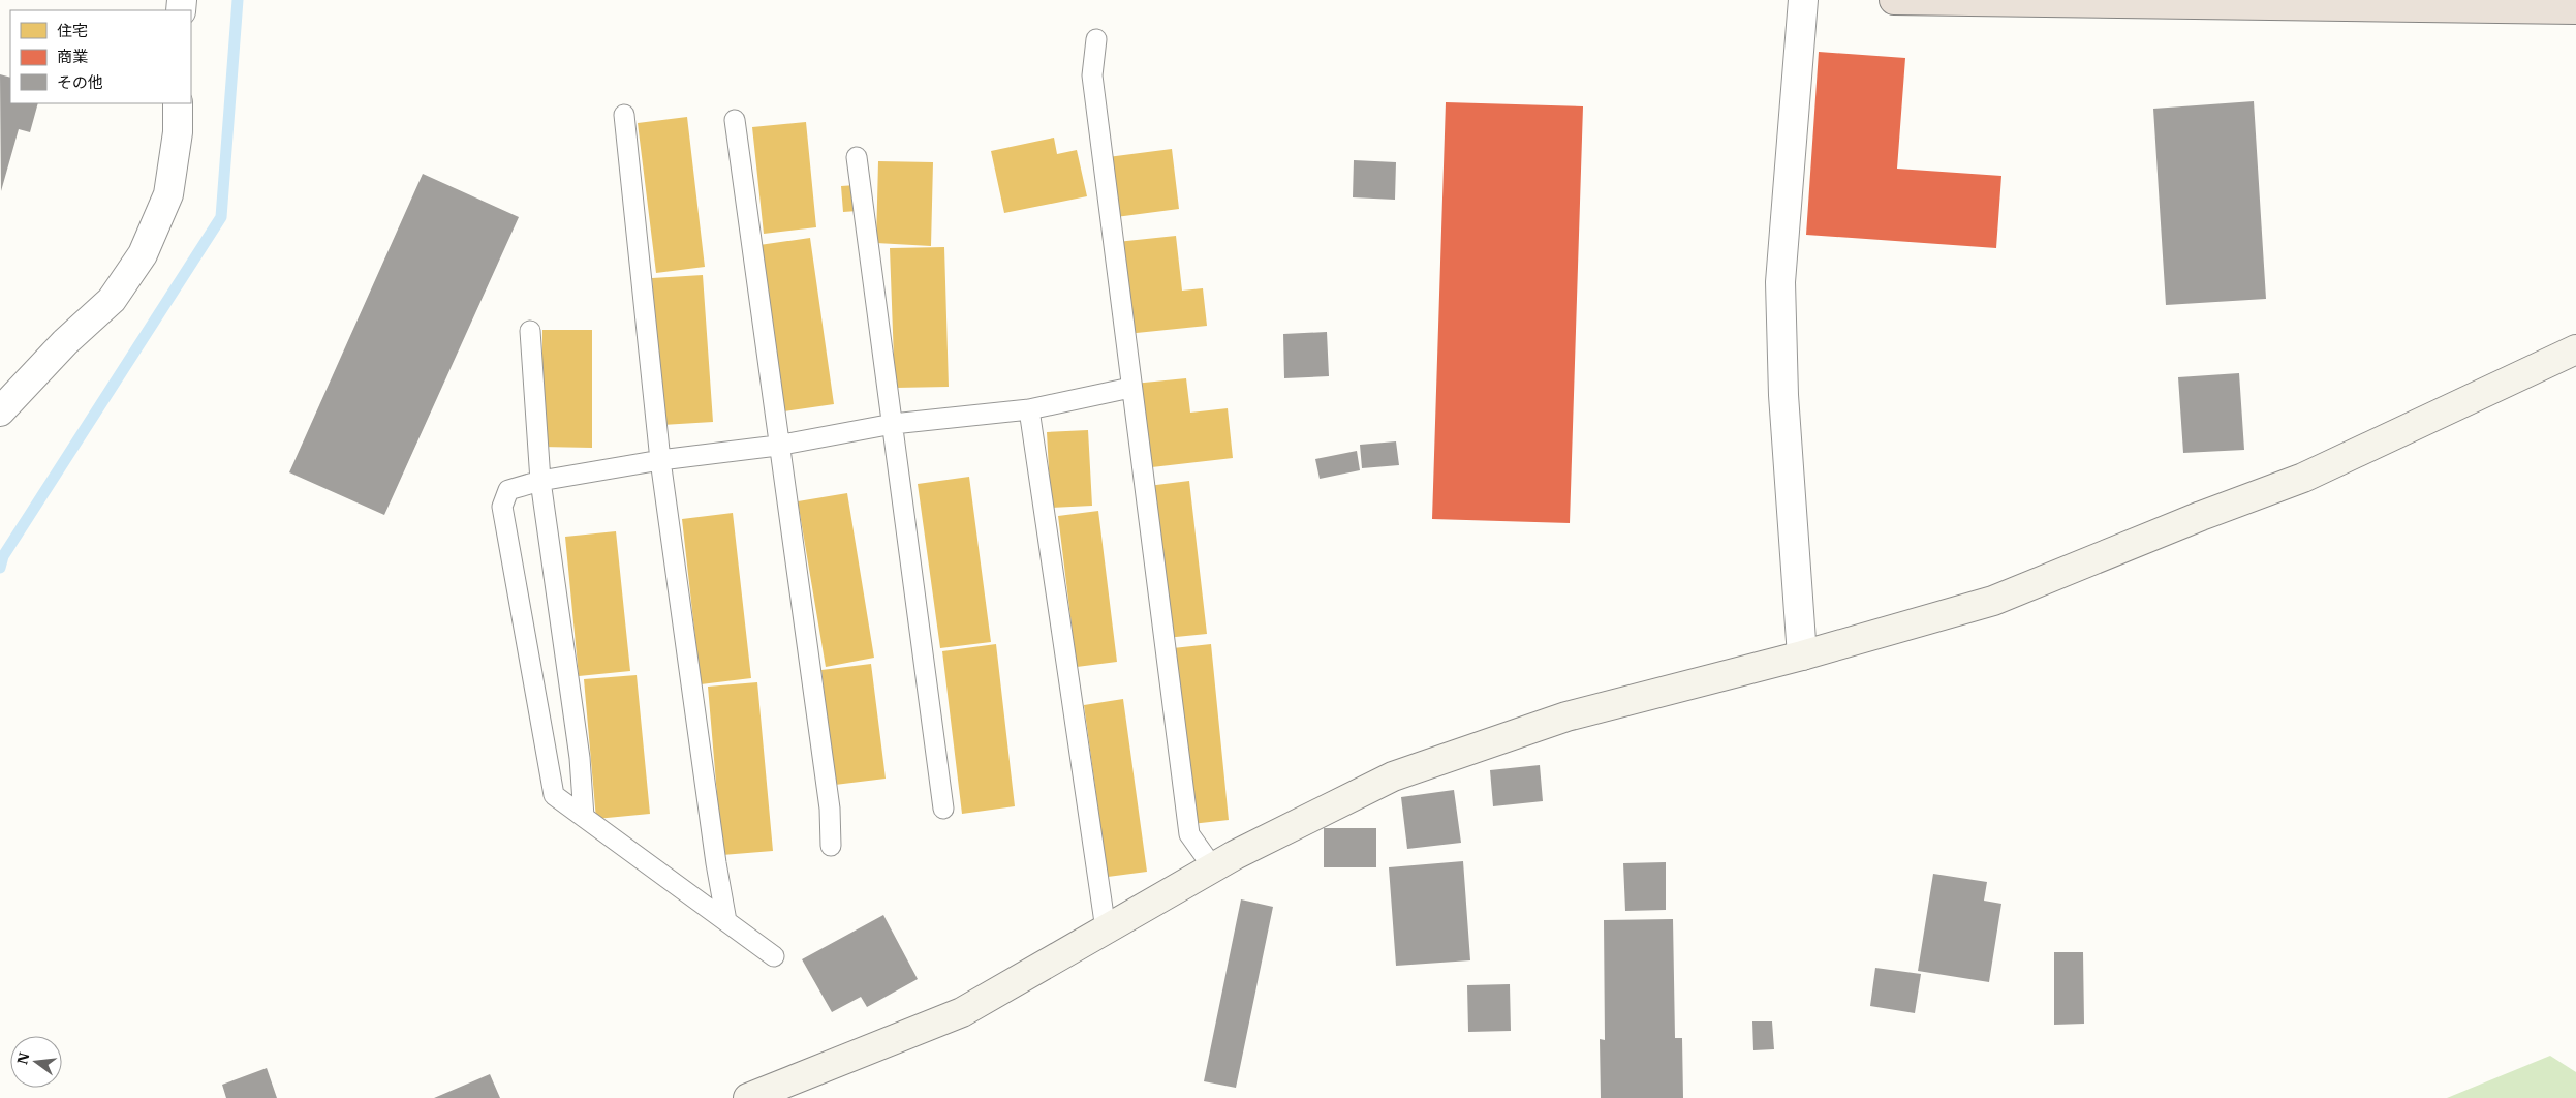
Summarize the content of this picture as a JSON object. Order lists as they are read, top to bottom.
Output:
{
  "legend": ["住宅", "商業", "その他"],
  "north": "left"
}
